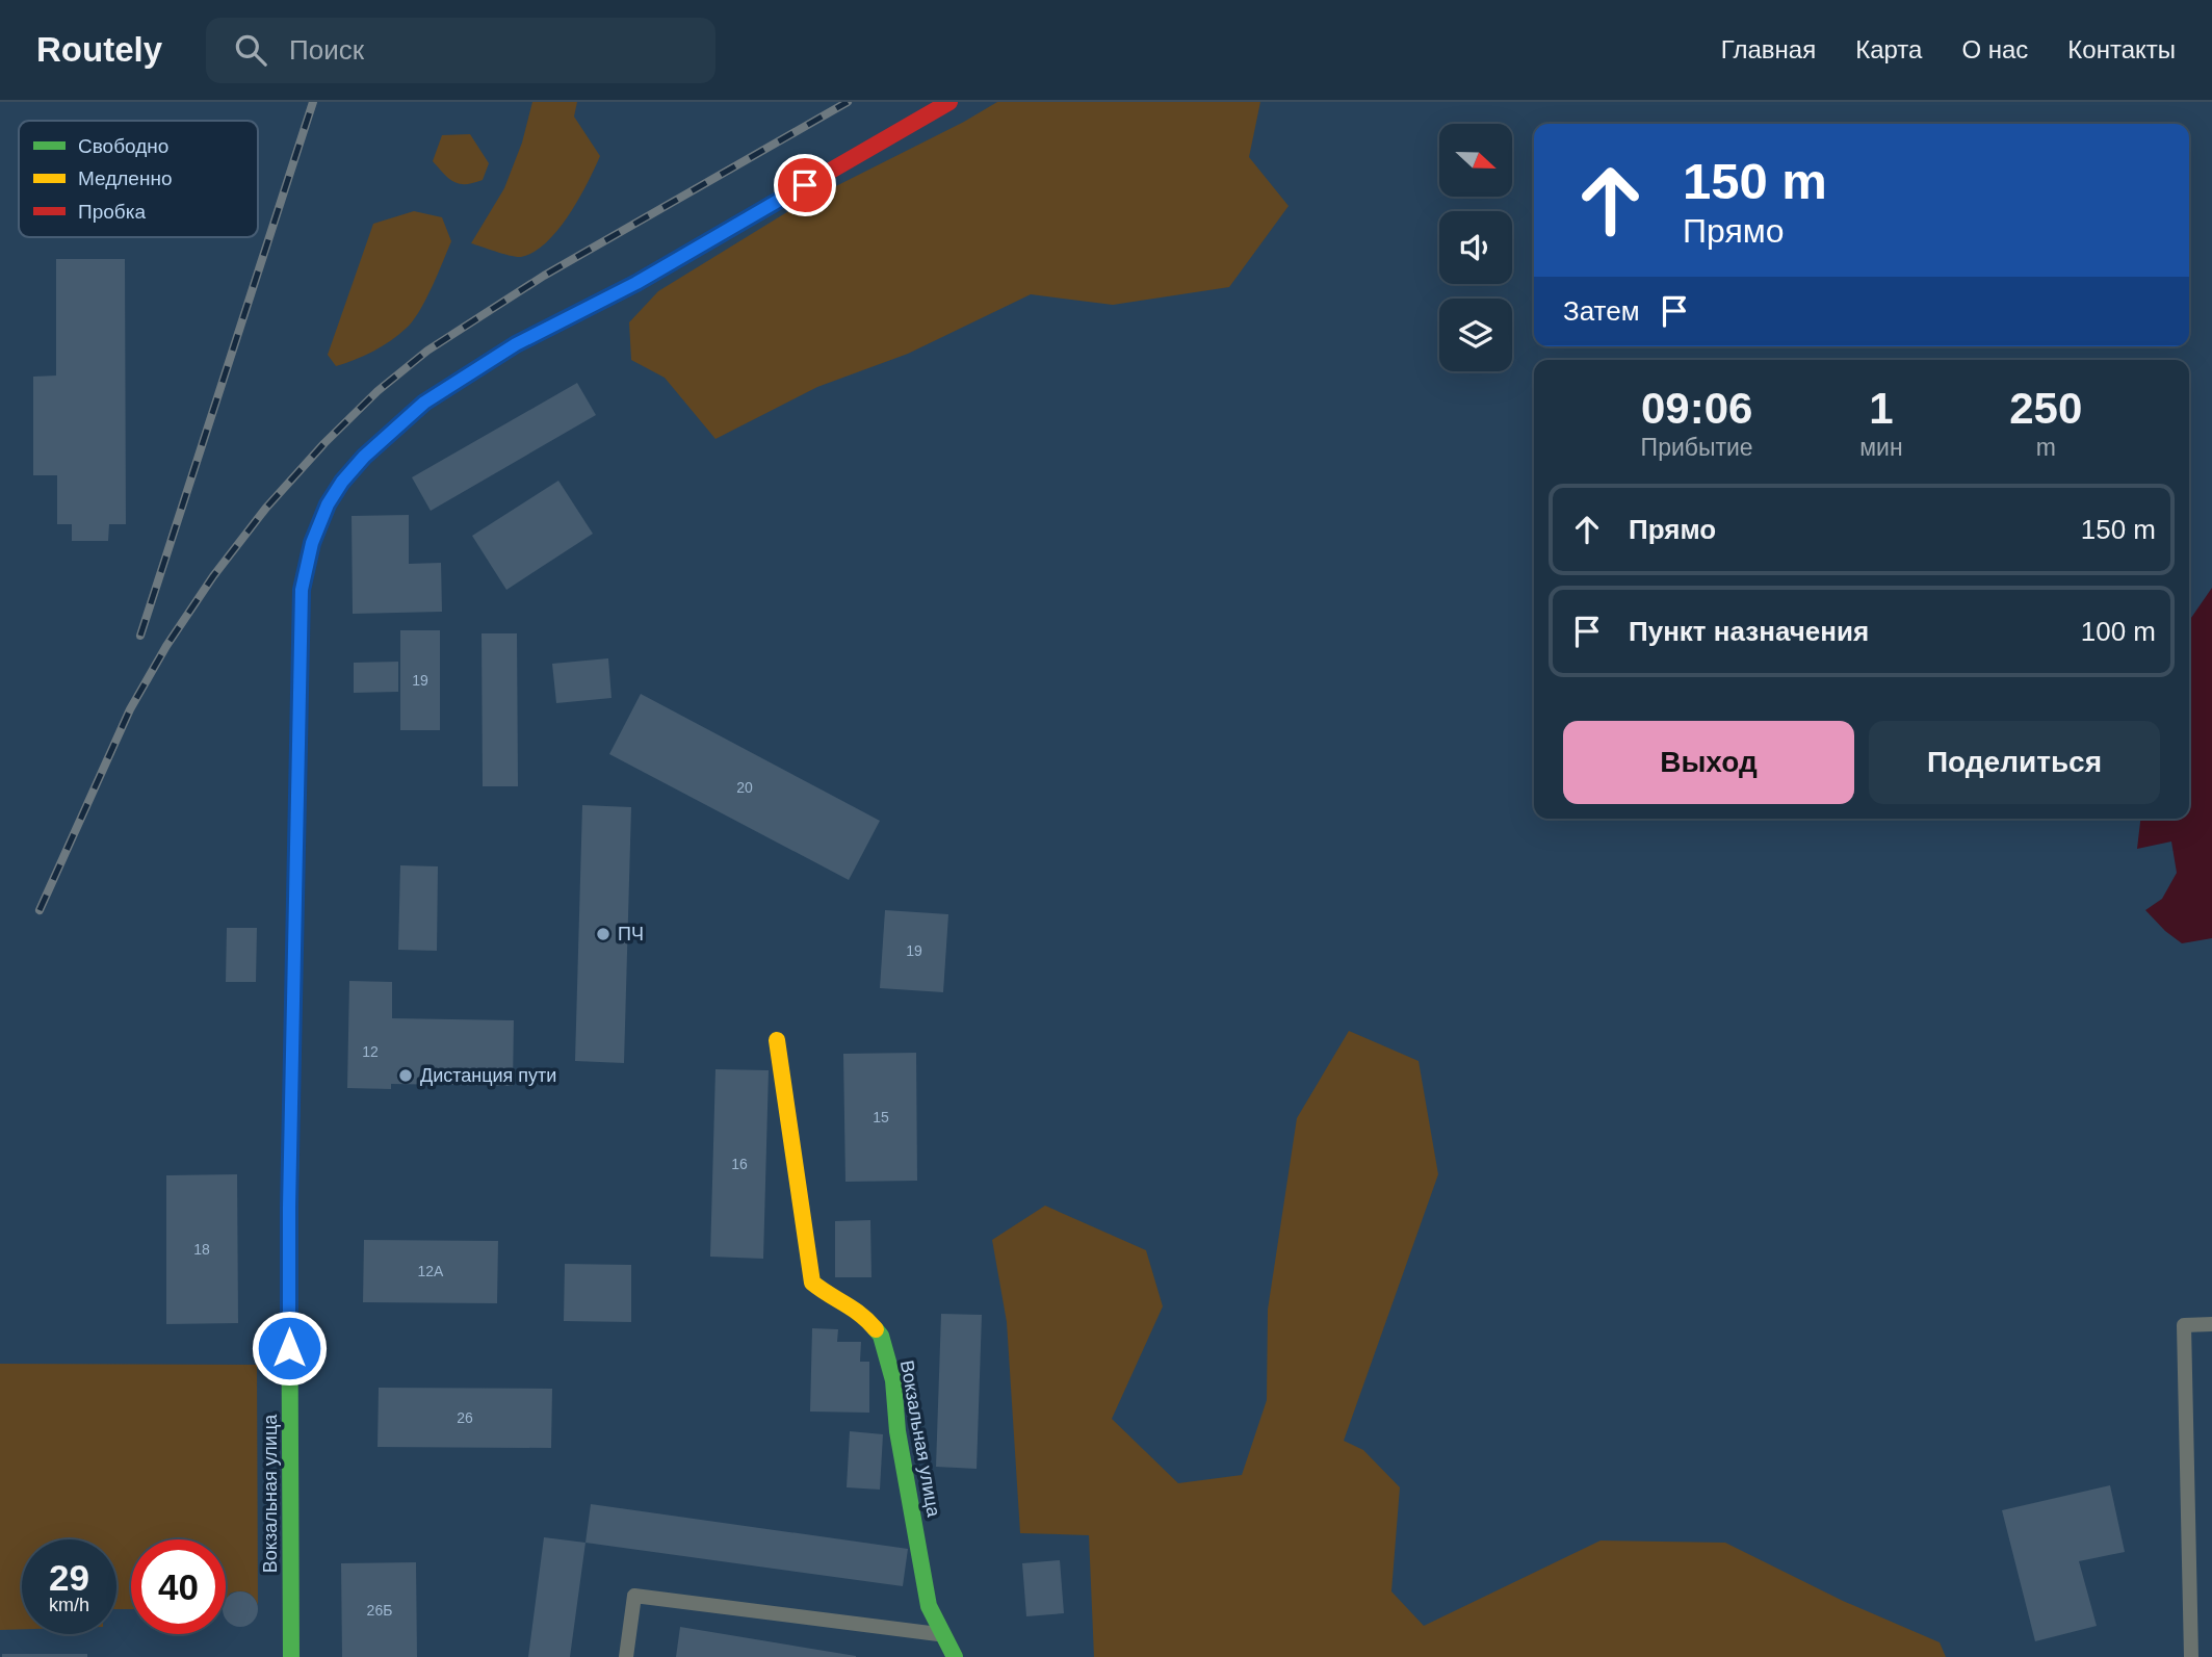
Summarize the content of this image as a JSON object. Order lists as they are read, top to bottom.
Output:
{
  "streets": {
    "street": ["Вокзальная улица"]
  },
  "places": ["ПЧ", "Дистанция пути"],
  "house_numbers": [
    "19",
    "20",
    "19",
    "12",
    "15",
    "16",
    "18",
    "12А",
    "26",
    "26Б"
  ],
  "legend": ["Свободно", "Медленно", "Пробка"],
  "north": "right",
  "page": {
    "header": "Routely",
    "search": "Поиск",
    "nav": [
      "Главная",
      "Карта",
      "О нас",
      "Контакты"
    ],
    "turn": ["150 m", "Прямо"],
    "then": "Затем",
    "eta": [
      "09:06",
      "Прибытие",
      "1",
      "мин",
      "250",
      "m"
    ],
    "list": [
      {
        "name": "Прямо",
        "value": "150 m"
      },
      {
        "name": "Пункт назначения",
        "value": "100 m"
      }
    ],
    "buttons": ["Выход", "Поделиться"],
    "speed": "29 km/h",
    "limit": "40"
  }
}
